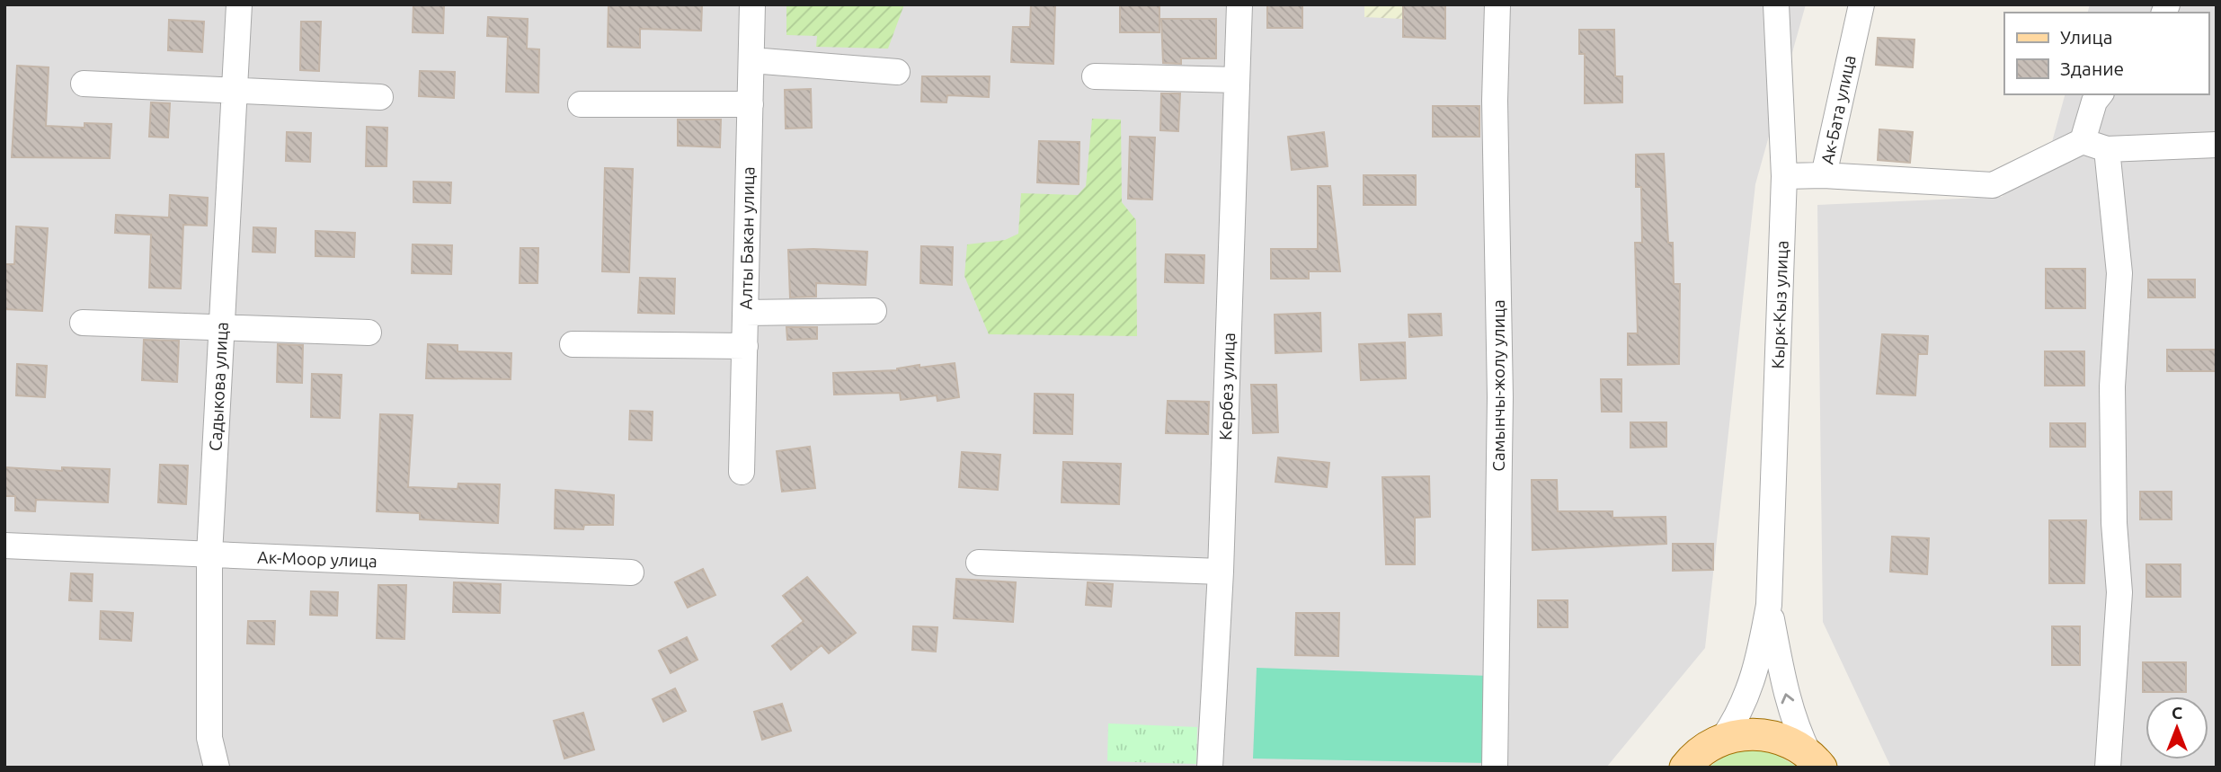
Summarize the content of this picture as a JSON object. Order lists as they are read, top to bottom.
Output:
{
  "streets": {
    "street": [
      "Ак-Бата улица",
      "Алты Бакан улица",
      "Кырк-Кыз улица",
      "Самынчы-жолу улица",
      "Садыкова улица",
      "Кербез улица",
      "Ак-Моор улица"
    ]
  },
  "crossings": [
    ["Ак-Бата улица", "Кырк-Кыз улица"],
    ["Садыкова улица", "Ак-Моор улица"]
  ],
  "legend": ["Улица", "Здание"],
  "north": "top"
}
